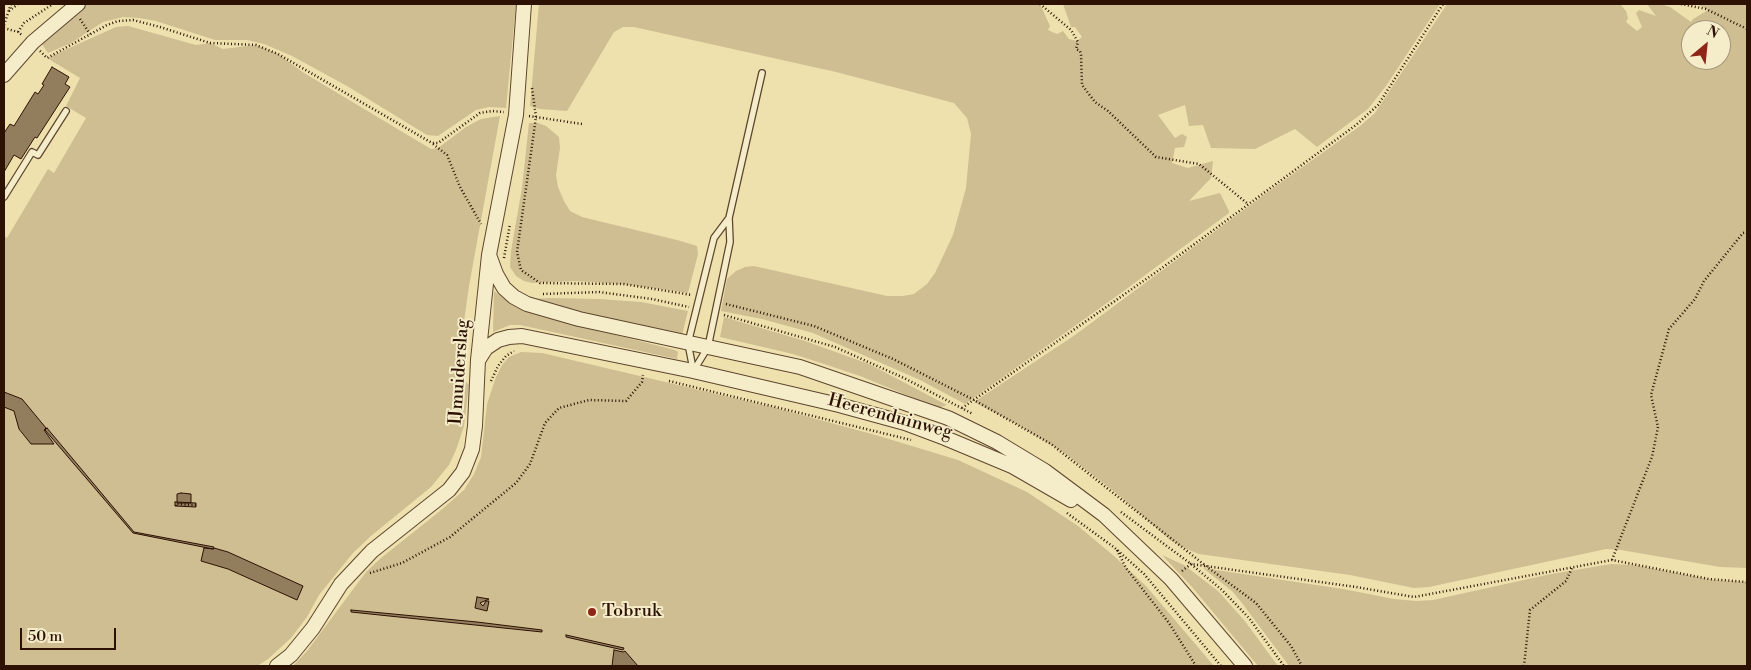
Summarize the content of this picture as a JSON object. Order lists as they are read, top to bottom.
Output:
{
  "streets": {
    "street": ["IJmuiderslag", "Heerenduinweg"]
  },
  "crossings": [
    ["IJmuiderslag", "Heerenduinweg"]
  ],
  "places": ["Tobruk"],
  "scale_bar": "50 m",
  "north": "top right"
}
